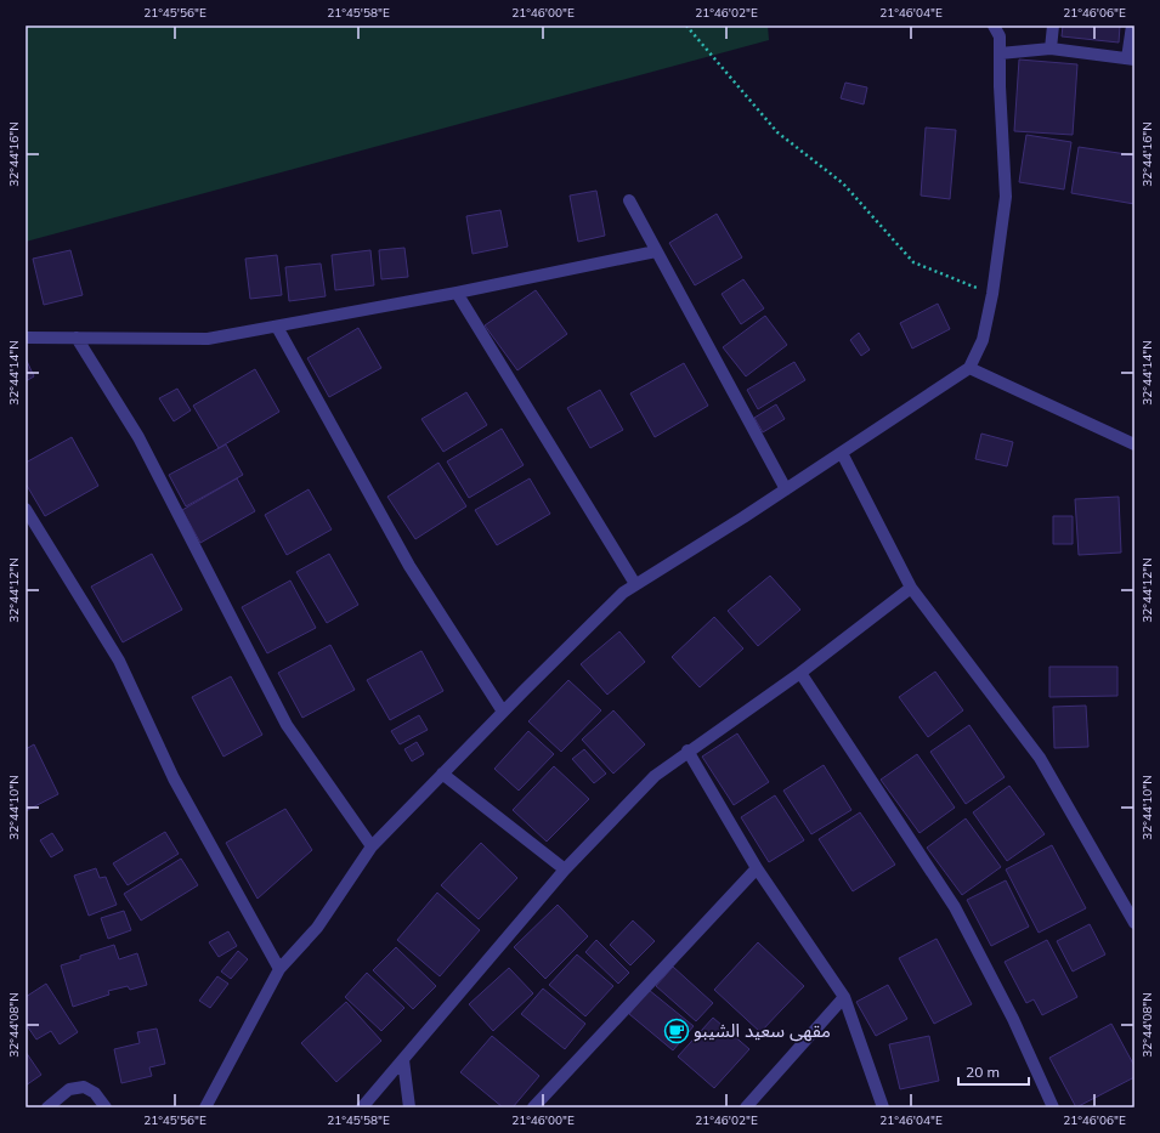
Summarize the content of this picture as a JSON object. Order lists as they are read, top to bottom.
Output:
{
  "places": {
    "cafe": ["مقهى سعيد الشيبو"]
  },
  "scale_bar": "20 m",
  "coordinates": [
    "21°45'56\"E",
    "21°45'58\"E",
    "21°46'00\"E",
    "21°46'02\"E",
    "21°46'04\"E",
    "21°46'06\"E",
    "32°44'16\"N",
    "32°44'14\"N",
    "32°44'12\"N",
    "32°44'10\"N",
    "32°44'08\"N"
  ]
}
